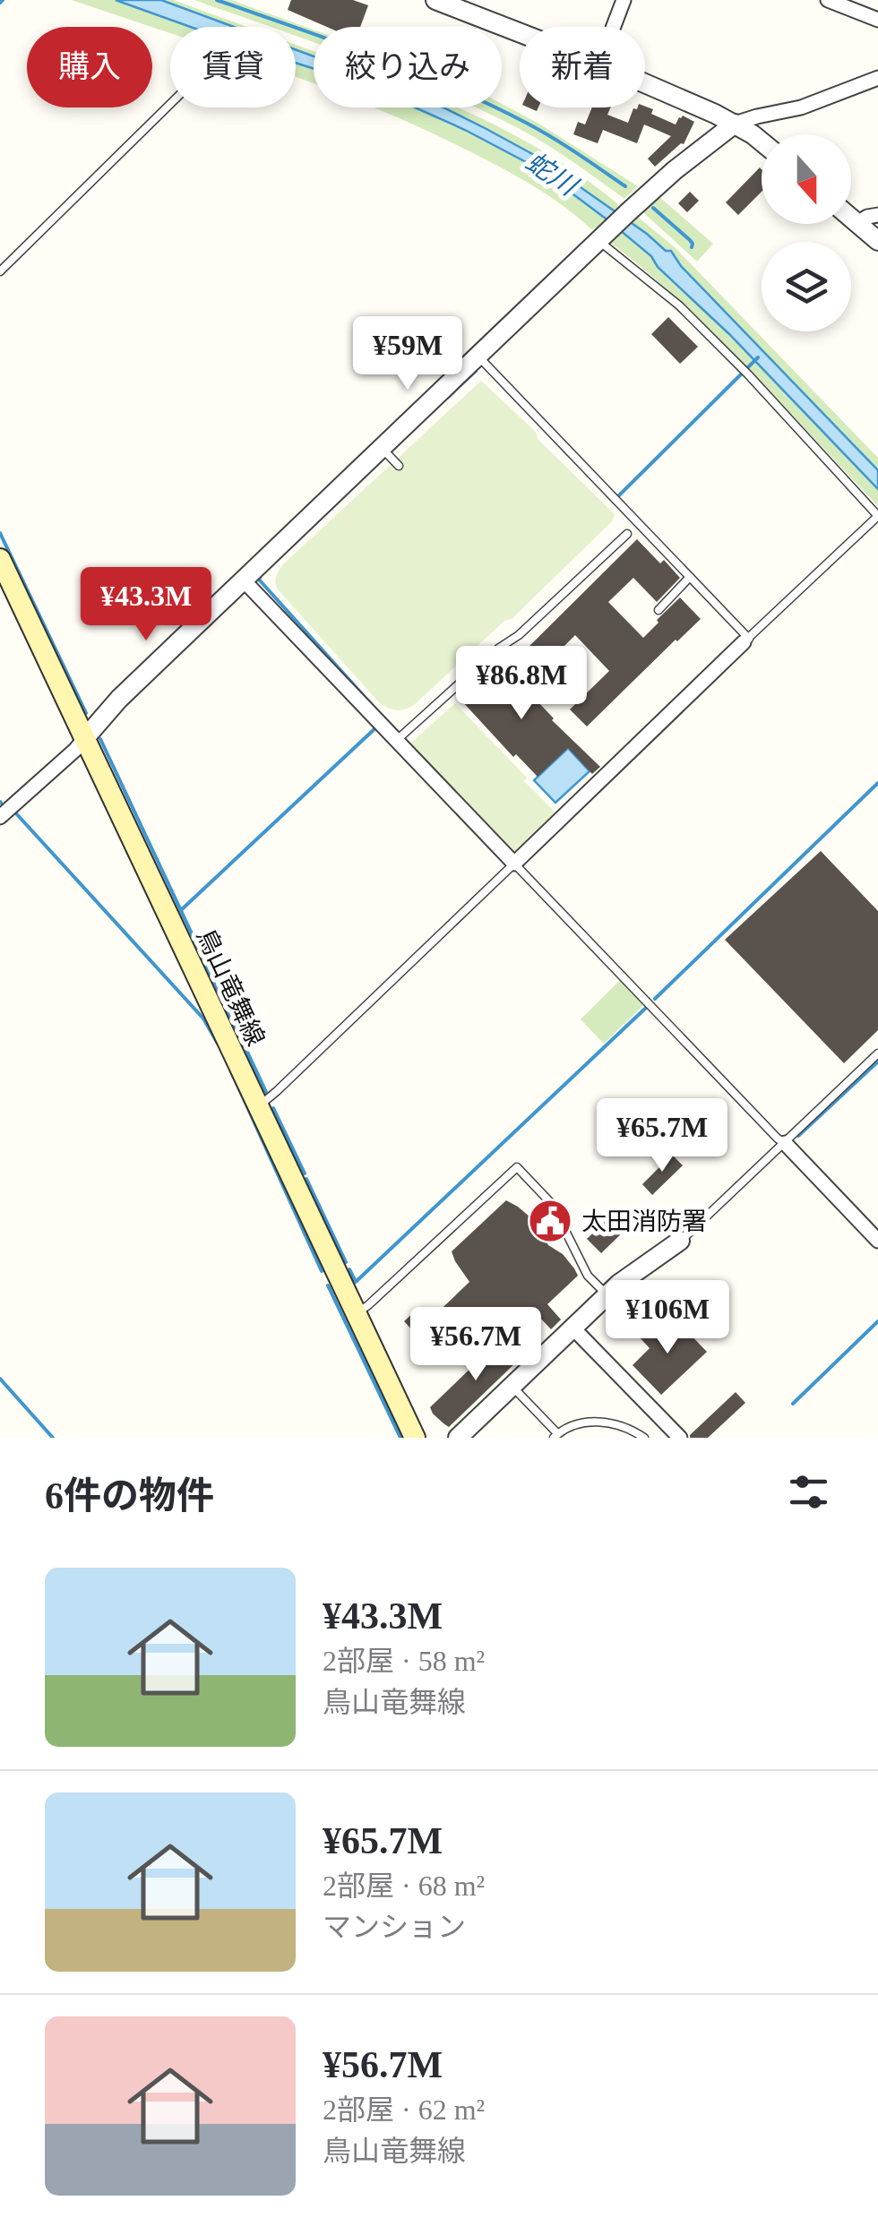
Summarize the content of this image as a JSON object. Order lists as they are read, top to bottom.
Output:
{
  "streets": {
    "main road": ["鳥山竜舞線"]
  },
  "water": ["蛇川"],
  "places": {
    "public building": ["太田消防署"]
  },
  "north": "bottom",
  "page": {
    "chip": [
      "購入",
      "賃貸",
      "絞り込み",
      "新着"
    ],
    "price": [
      "¥59M",
      "¥43.3M",
      "¥86.8M",
      "¥65.7M",
      "¥106M",
      "¥56.7M"
    ],
    "heading": "6件の物件",
    "list": [
      {
        "name": "¥43.3M",
        "note": "2部屋 · 58 m² · 鳥山竜舞線"
      },
      {
        "name": "¥65.7M",
        "note": "2部屋 · 68 m² · マンション"
      },
      {
        "name": "¥56.7M",
        "note": "2部屋 · 62 m² · 鳥山竜舞線"
      }
    ]
  }
}
